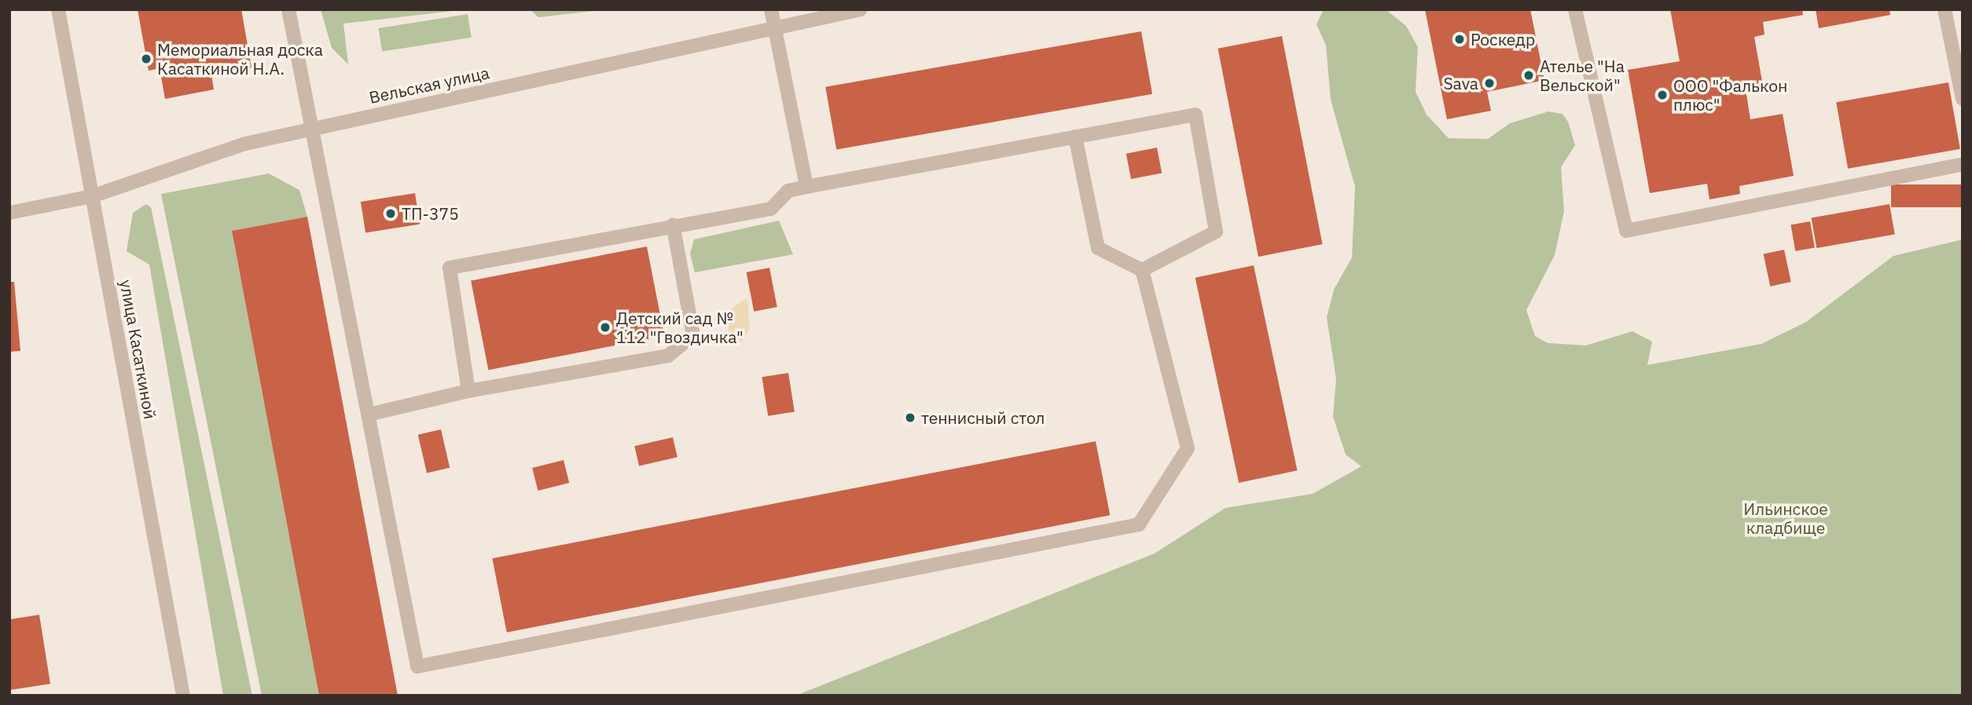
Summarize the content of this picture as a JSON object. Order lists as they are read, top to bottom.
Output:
{
  "streets": {
    "street": ["Вельская улица", "улица Касаткиной"]
  },
  "crossings": [
    ["Вельская улица", "улица Касаткиной"]
  ],
  "parks": ["Ильинское кладбище"],
  "places": [
    "Роскедр",
    "Мемориальная доска Касаткиной Н.А.",
    "Ателье \"На Вельской\"",
    "Sava",
    "ООО \"Фалькон плюс\"",
    "ТП-375",
    "Детский сад № 112 \"Гвоздичка\"",
    "теннисный стол"
  ]
}
